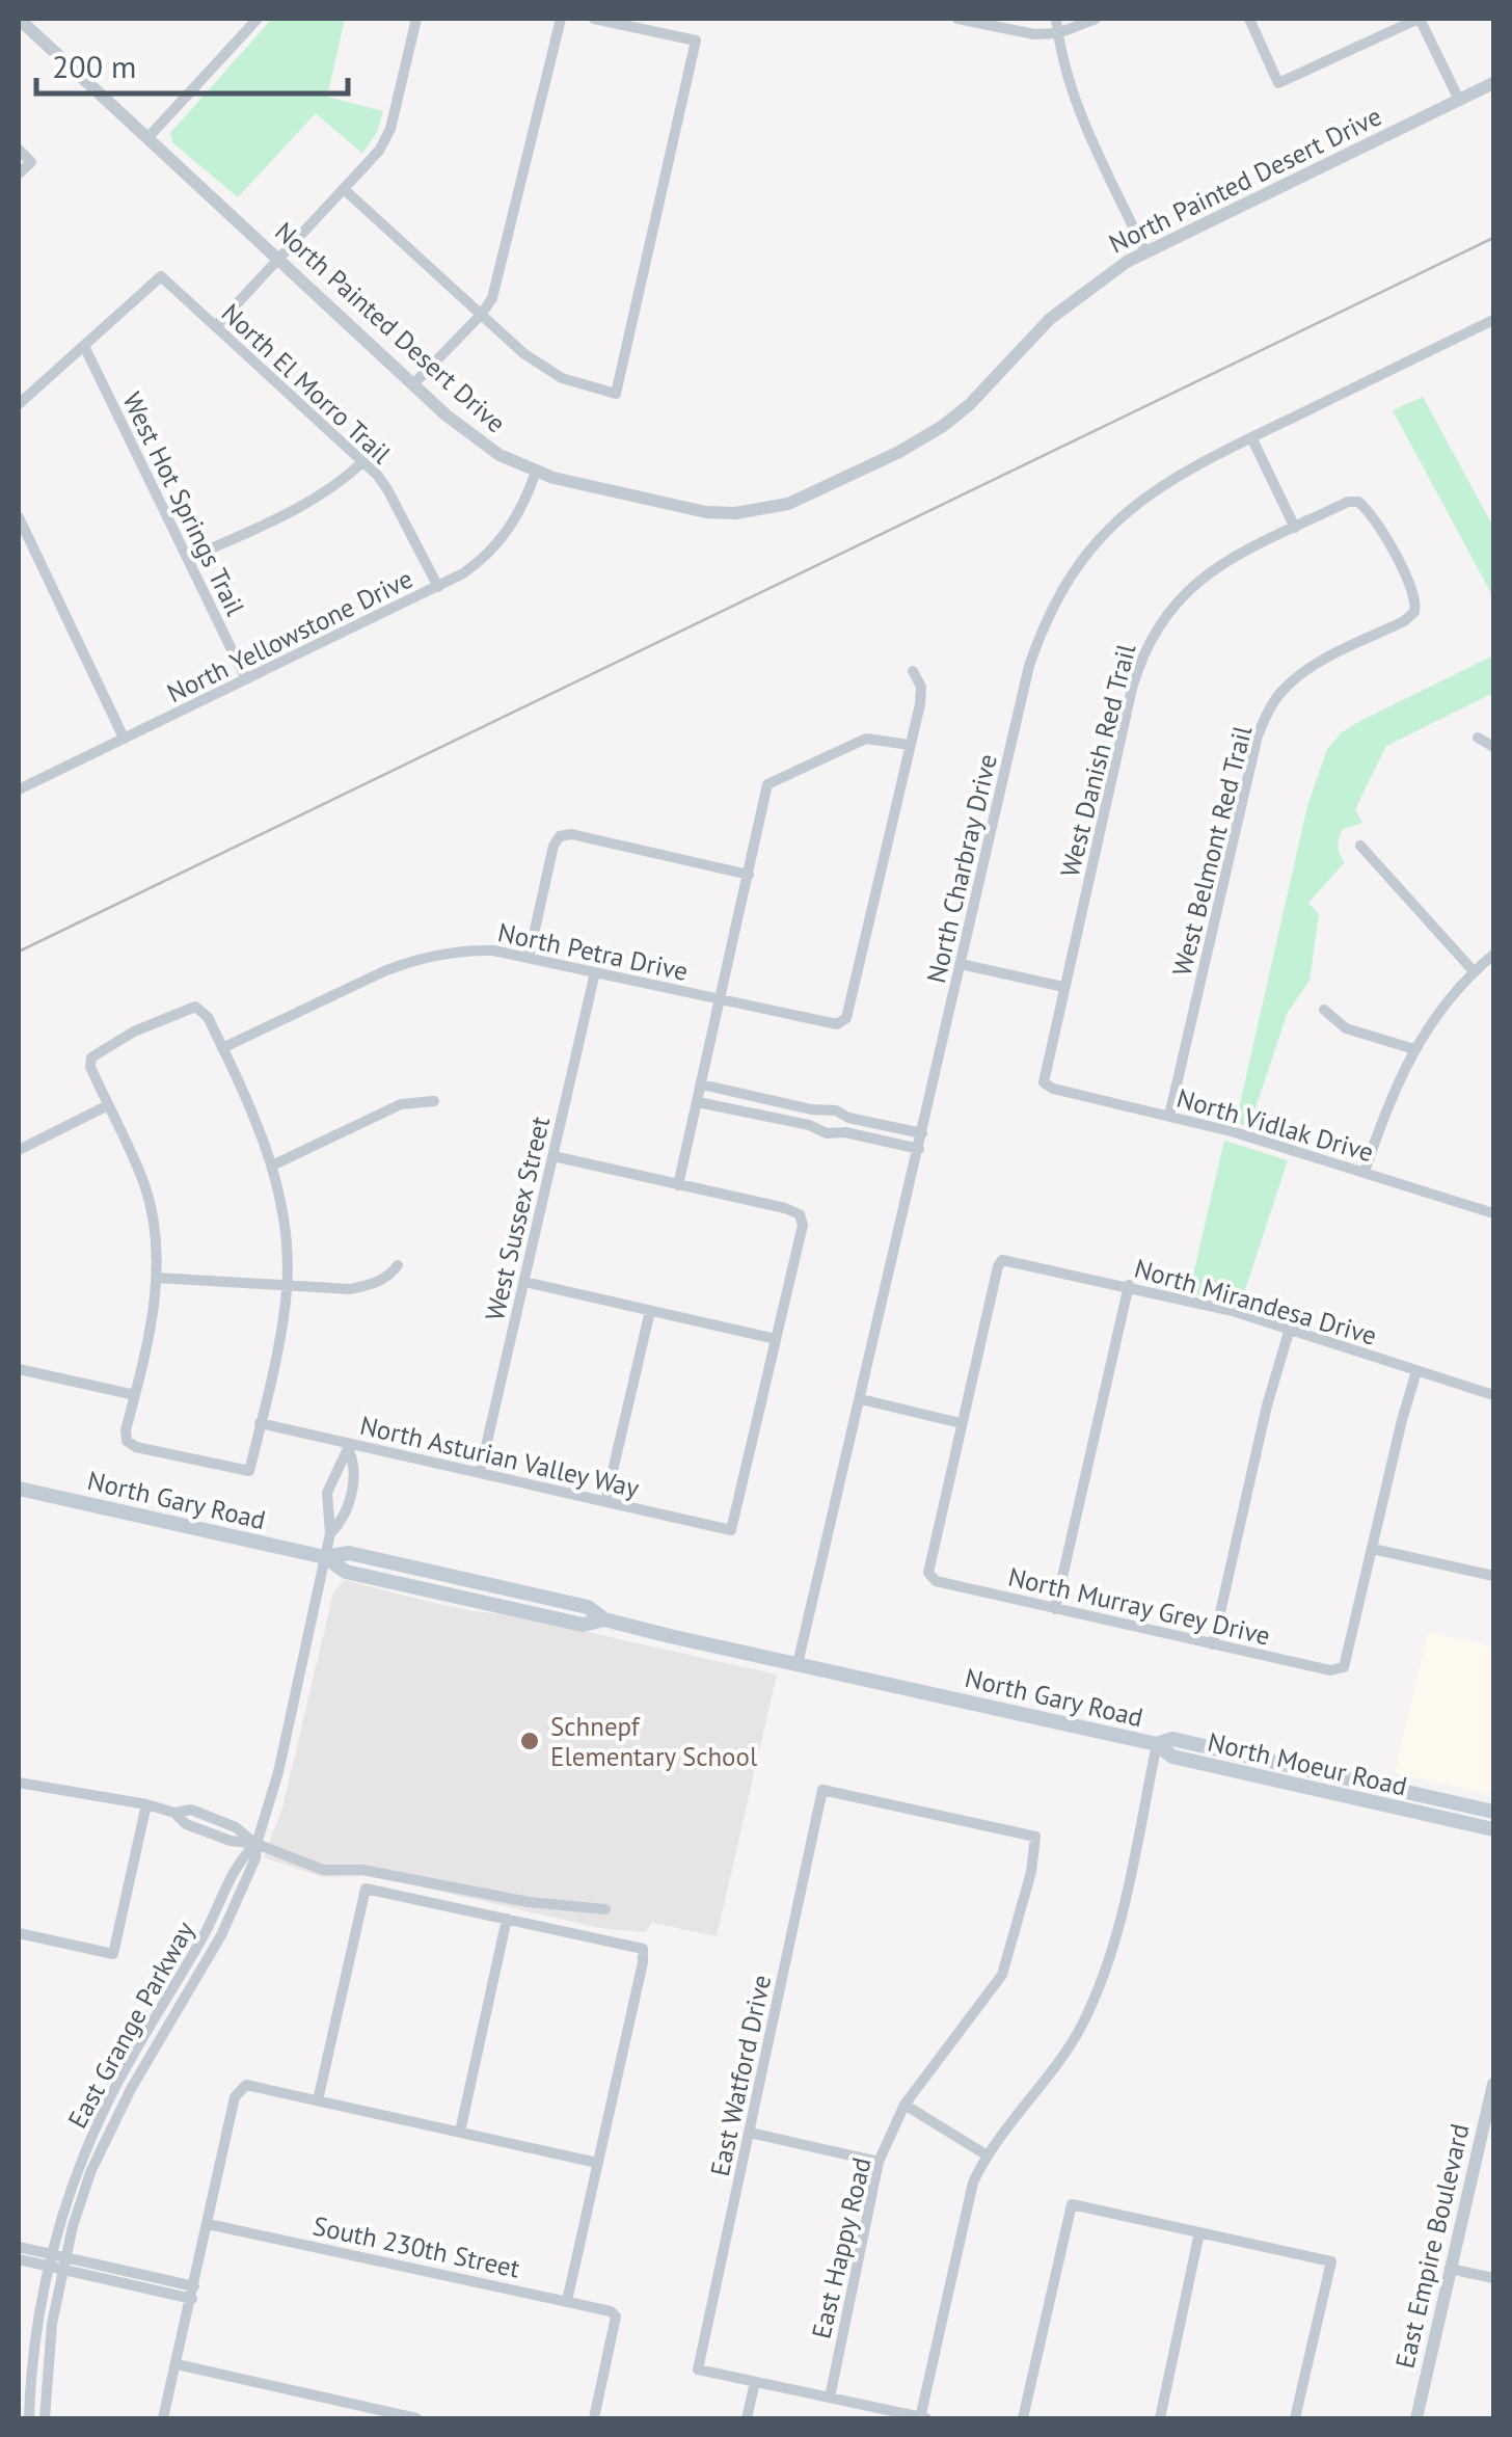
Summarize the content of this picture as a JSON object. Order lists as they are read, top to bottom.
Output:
{
  "streets": {
    "main road": ["North Gary Road", "North Moeur Road"],
    "street": [
      "North Painted Desert Drive",
      "North El Morro Trail",
      "West Hot Springs Trail",
      "North Yellowstone Drive",
      "West Danish Red Trail",
      "West Belmont Red Trail",
      "North Charbray Drive",
      "North Petra Drive",
      "North Vidlak Drive",
      "West Sussex Street",
      "North Mirandesa Drive",
      "North Asturian Valley Way",
      "North Murray Grey Drive",
      "East Grange Parkway",
      "East Watford Drive",
      "East Empire Boulevard",
      "South 230th Street",
      "East Happy Road"
    ]
  },
  "crossings": [
    ["North Painted Desert Drive", "North Yellowstone Drive"],
    ["North El Morro Trail", "West Hot Springs Trail"],
    ["North El Morro Trail", "North Yellowstone Drive"],
    ["West Hot Springs Trail", "North Yellowstone Drive"],
    ["West Danish Red Trail", "West Belmont Red Trail"],
    ["West Danish Red Trail", "North Vidlak Drive"],
    ["West Belmont Red Trail", "North Vidlak Drive"],
    ["North Charbray Drive", "North Gary Road"],
    ["North Petra Drive", "West Sussex Street"],
    ["West Sussex Street", "North Asturian Valley Way"],
    ["North Mirandesa Drive", "North Murray Grey Drive"],
    ["North Gary Road", "North Moeur Road"],
    ["North Gary Road", "East Grange Parkway"],
    ["East Watford Drive", "East Happy Road"]
  ],
  "places": ["Schnepf Elementary School"],
  "scale_bar": "200 m"
}
